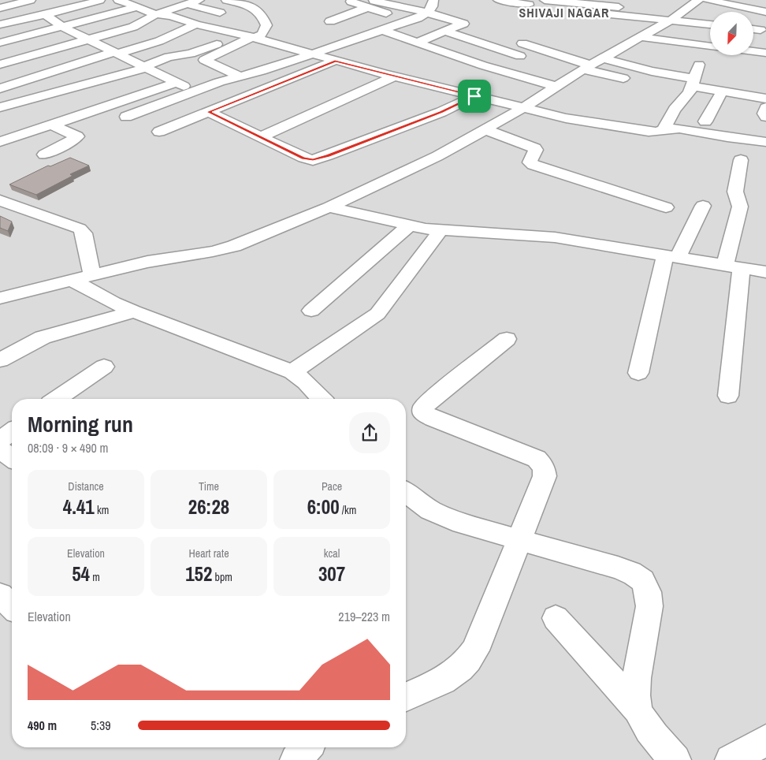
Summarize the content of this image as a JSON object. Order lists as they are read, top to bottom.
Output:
{
  "districts": ["SHIVAJI NAGAR"],
  "north": "bottom left",
  "page": {
    "heading": ["Morning run", "08:09 · 9 × 490 m"],
    "stats": [
      ["Distance", "4.41 km"],
      ["Time", "26:28"],
      ["Pace", "6:00 /km"],
      ["Elevation", "54 m"],
      ["Heart rate", "152 bpm"],
      ["kcal", "307"]
    ],
    "chart": ["Elevation", "219–223 m"],
    "list": [
      {
        "name": "490 m",
        "note": "5:39"
      }
    ]
  }
}
